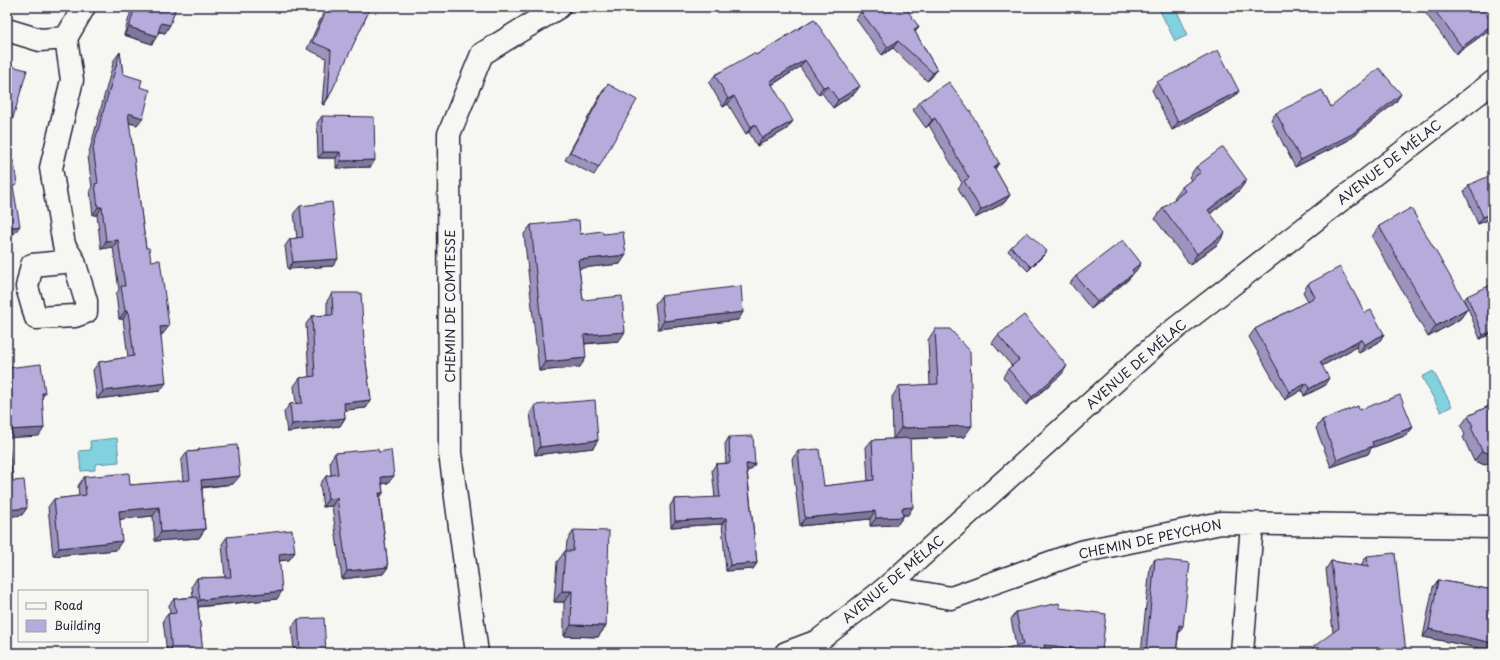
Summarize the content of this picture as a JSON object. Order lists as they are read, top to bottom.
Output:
{
  "streets": {
    "street": ["AVENUE DE MÉLAC", "CHEMIN DE COMTESSE", "CHEMIN DE PEYCHON"]
  },
  "crossings": [
    ["AVENUE DE MÉLAC", "CHEMIN DE PEYCHON"]
  ],
  "legend": ["Road", "Building"]
}
